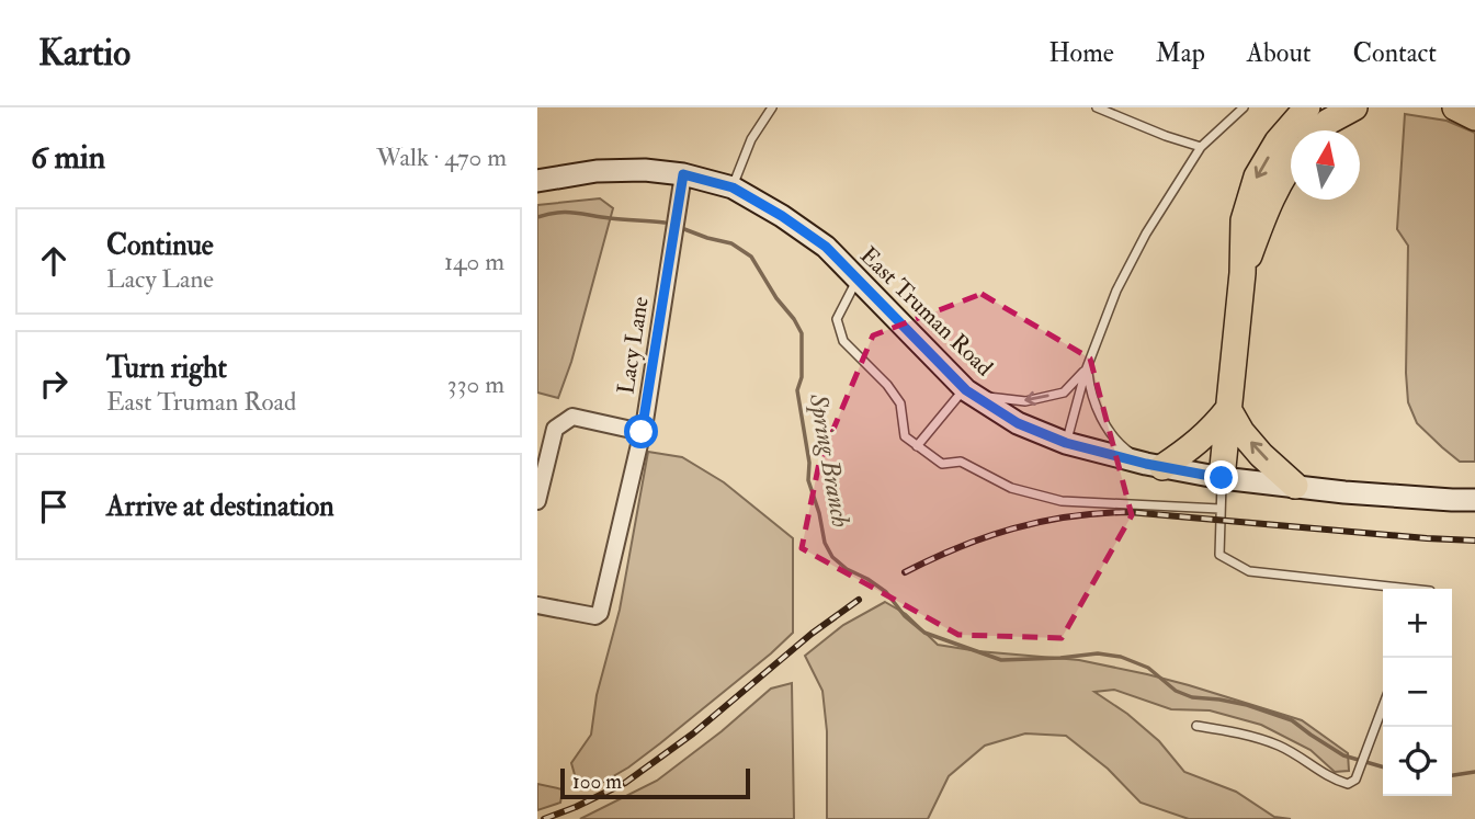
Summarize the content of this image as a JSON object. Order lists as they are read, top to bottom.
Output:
{
  "streets": {
    "main road": ["East Truman Road"],
    "street": ["Lacy Lane"]
  },
  "crossings": [
    ["East Truman Road", "Lacy Lane"]
  ],
  "water": ["Spring Branch"],
  "scale_bar": "100 m",
  "north": "top",
  "page": {
    "header": "Kartio",
    "nav": [
      "Home",
      "Map",
      "About",
      "Contact"
    ],
    "heading": ["6 min", "Walk · 470 m"],
    "list": [
      ["Continue", "Lacy Lane", "140 m"],
      ["Turn right", "East Truman Road", "330 m"],
      "Arrive at destination"
    ],
    "map_buttons": ["+", "−"],
    "scale": "100 m"
  }
}
